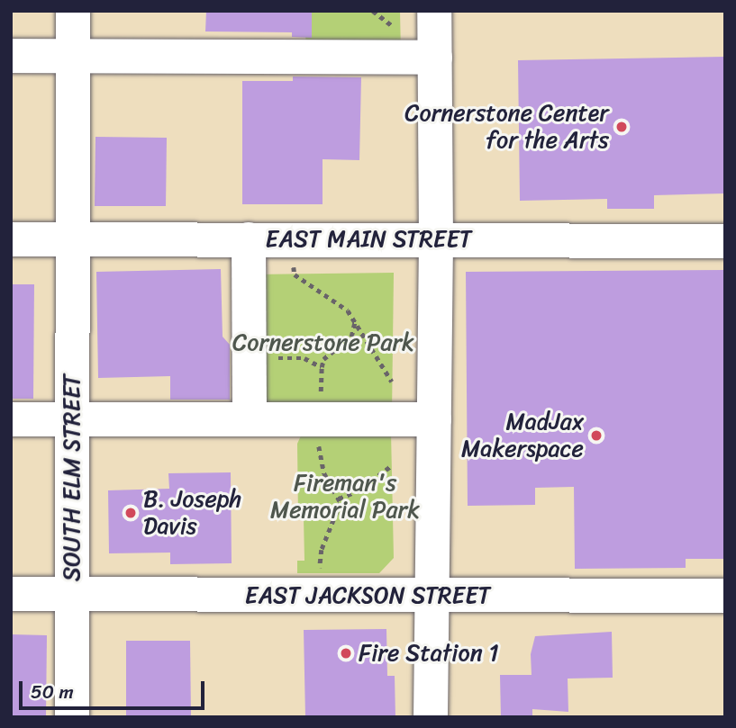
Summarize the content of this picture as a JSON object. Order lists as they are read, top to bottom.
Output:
{
  "streets": {
    "main road": ["EAST MAIN STREET", "SOUTH ELM STREET", "EAST JACKSON STREET"]
  },
  "crossings": [
    ["EAST MAIN STREET", "SOUTH ELM STREET"],
    ["SOUTH ELM STREET", "EAST JACKSON STREET"]
  ],
  "parks": ["Cornerstone Park", "Fireman's Memorial Park"],
  "places": [
    "Cornerstone Center for the Arts",
    "MadJax Makerspace",
    "B. Joseph Davis",
    "Fire Station 1"
  ],
  "scale_bar": "50 m"
}
